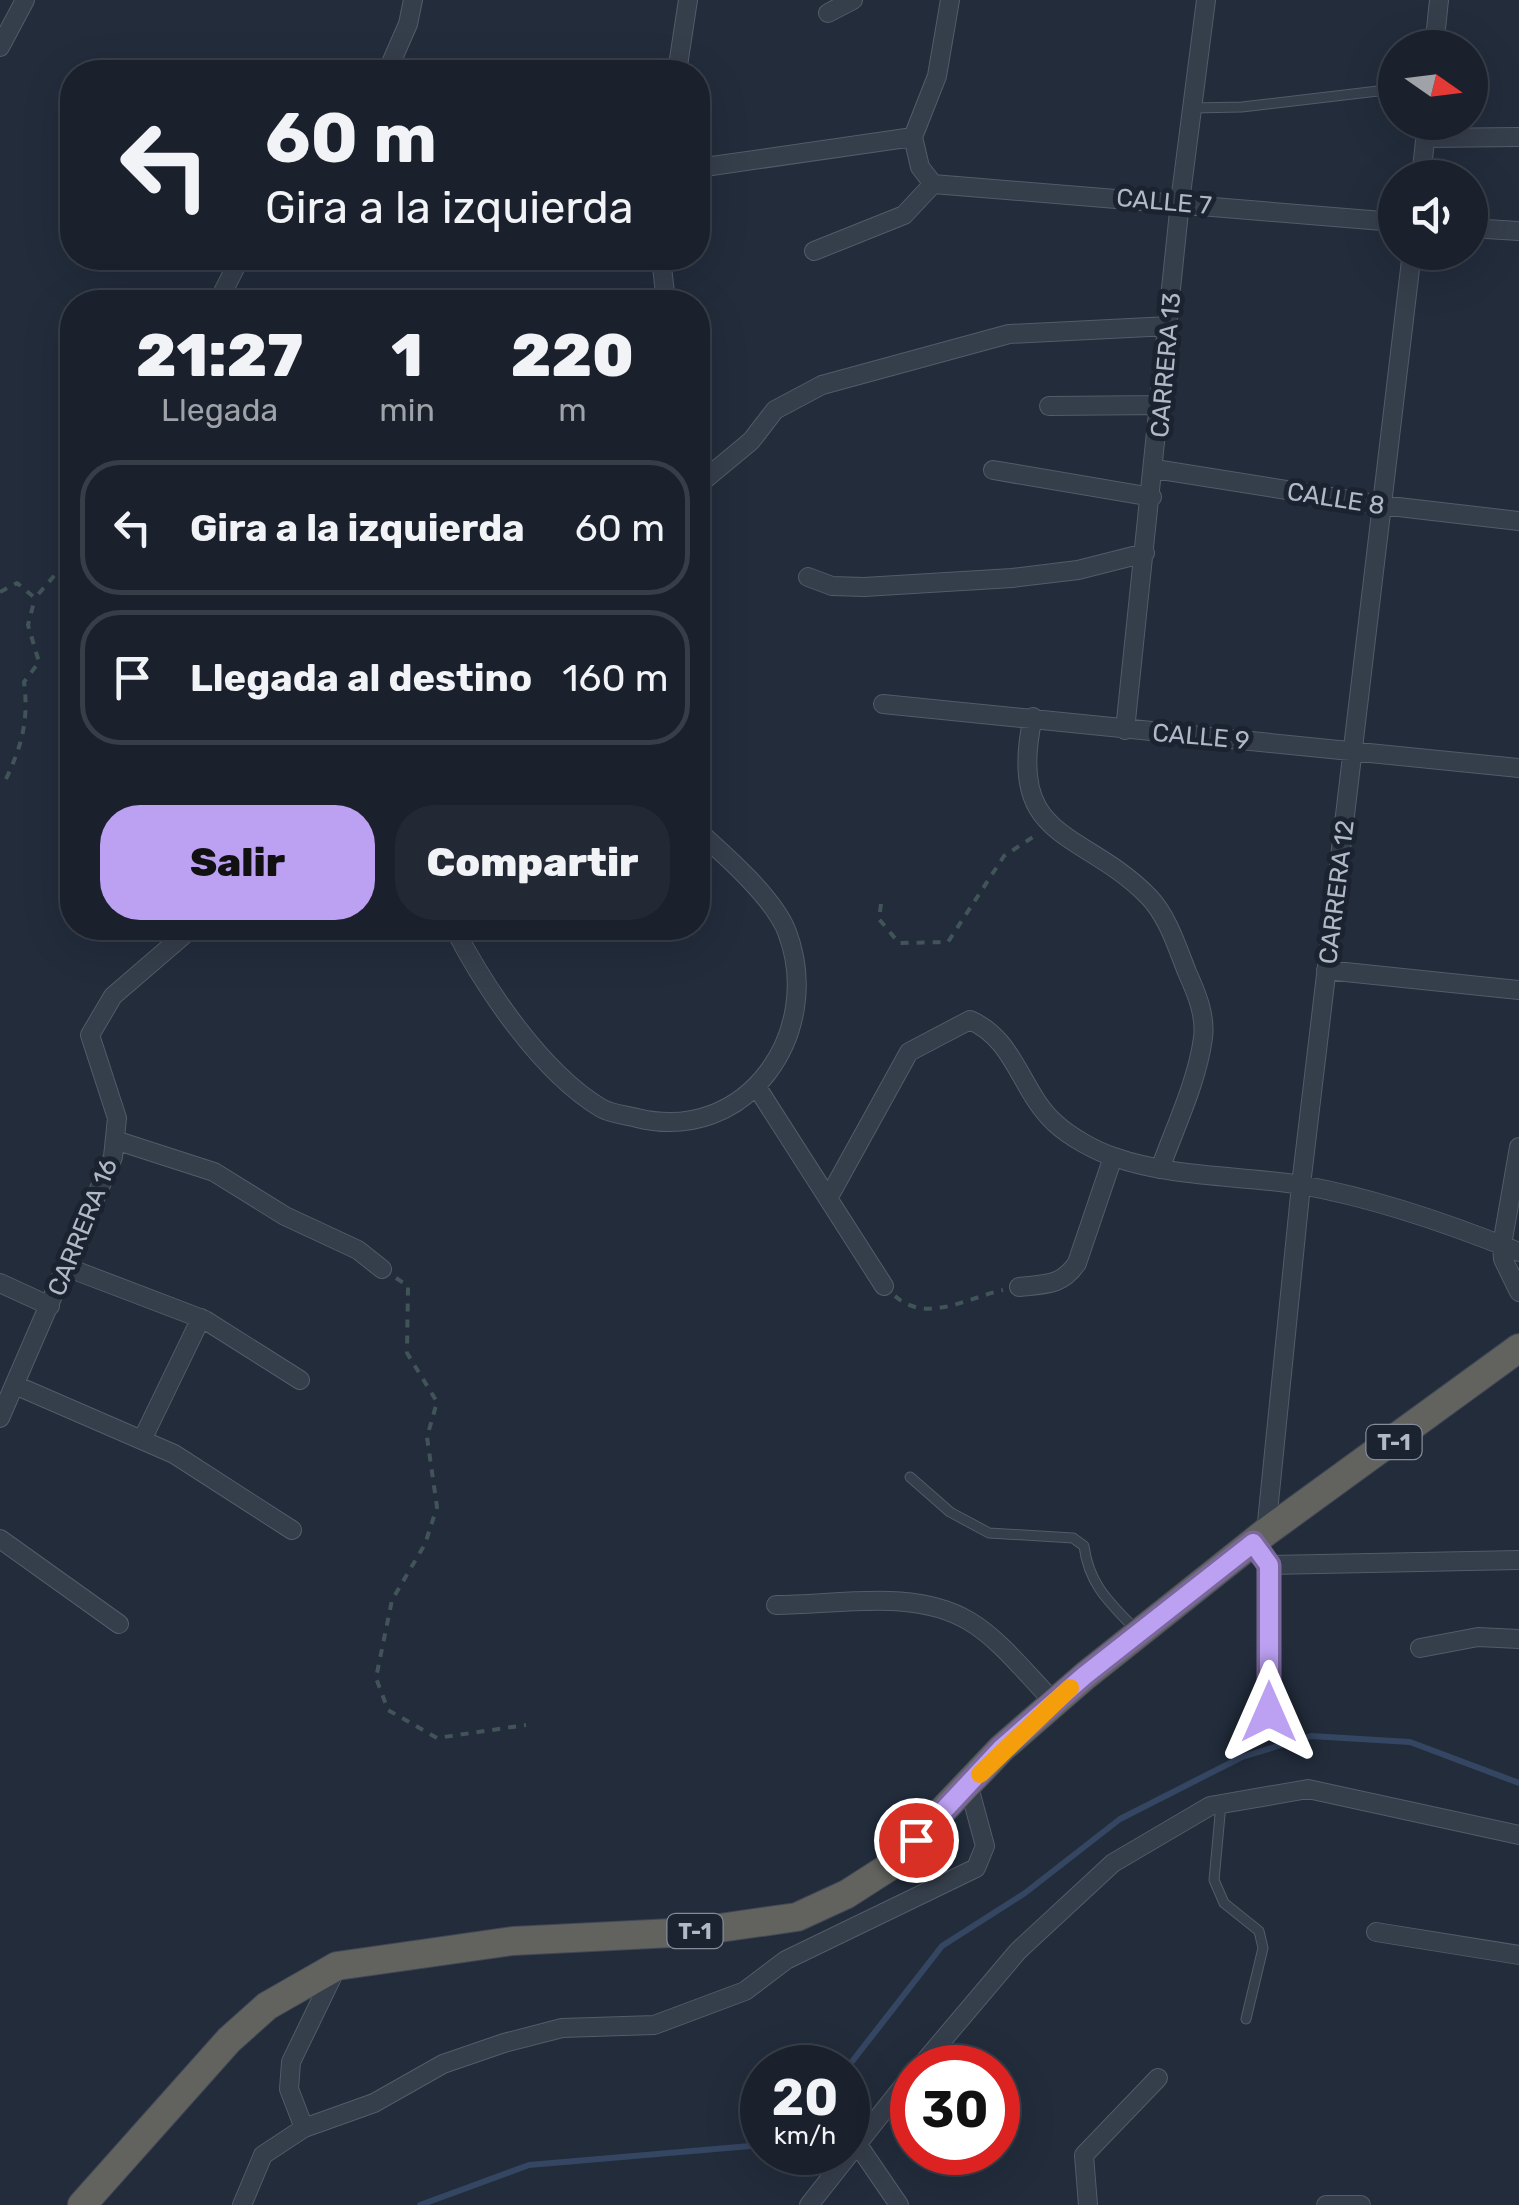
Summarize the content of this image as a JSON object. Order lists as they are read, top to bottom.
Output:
{
  "streets": {
    "highway": ["T-1"],
    "street": [
      "CALLE 7",
      "CARRERA 13",
      "CALLE 8",
      "CALLE 9",
      "CARRERA 12",
      "CARRERA 16"
    ]
  },
  "crossings": [
    ["CALLE 7", "CARRERA 13"],
    ["CARRERA 13", "CALLE 8"],
    ["CARRERA 13", "CALLE 9"],
    ["CALLE 8", "CARRERA 12"],
    ["CALLE 9", "CARRERA 12"],
    ["CARRERA 12", "T-1"]
  ],
  "north": "right",
  "page": {
    "turn": ["60 m", "Gira a la izquierda"],
    "eta": [
      "21:27",
      "Llegada",
      "1",
      "min",
      "220",
      "m"
    ],
    "list": [
      {
        "name": "Gira a la izquierda",
        "value": "60 m"
      },
      {
        "name": "Llegada al destino",
        "value": "160 m"
      }
    ],
    "buttons": ["Salir", "Compartir"],
    "speed": "20 km/h",
    "limit": "30"
  }
}
